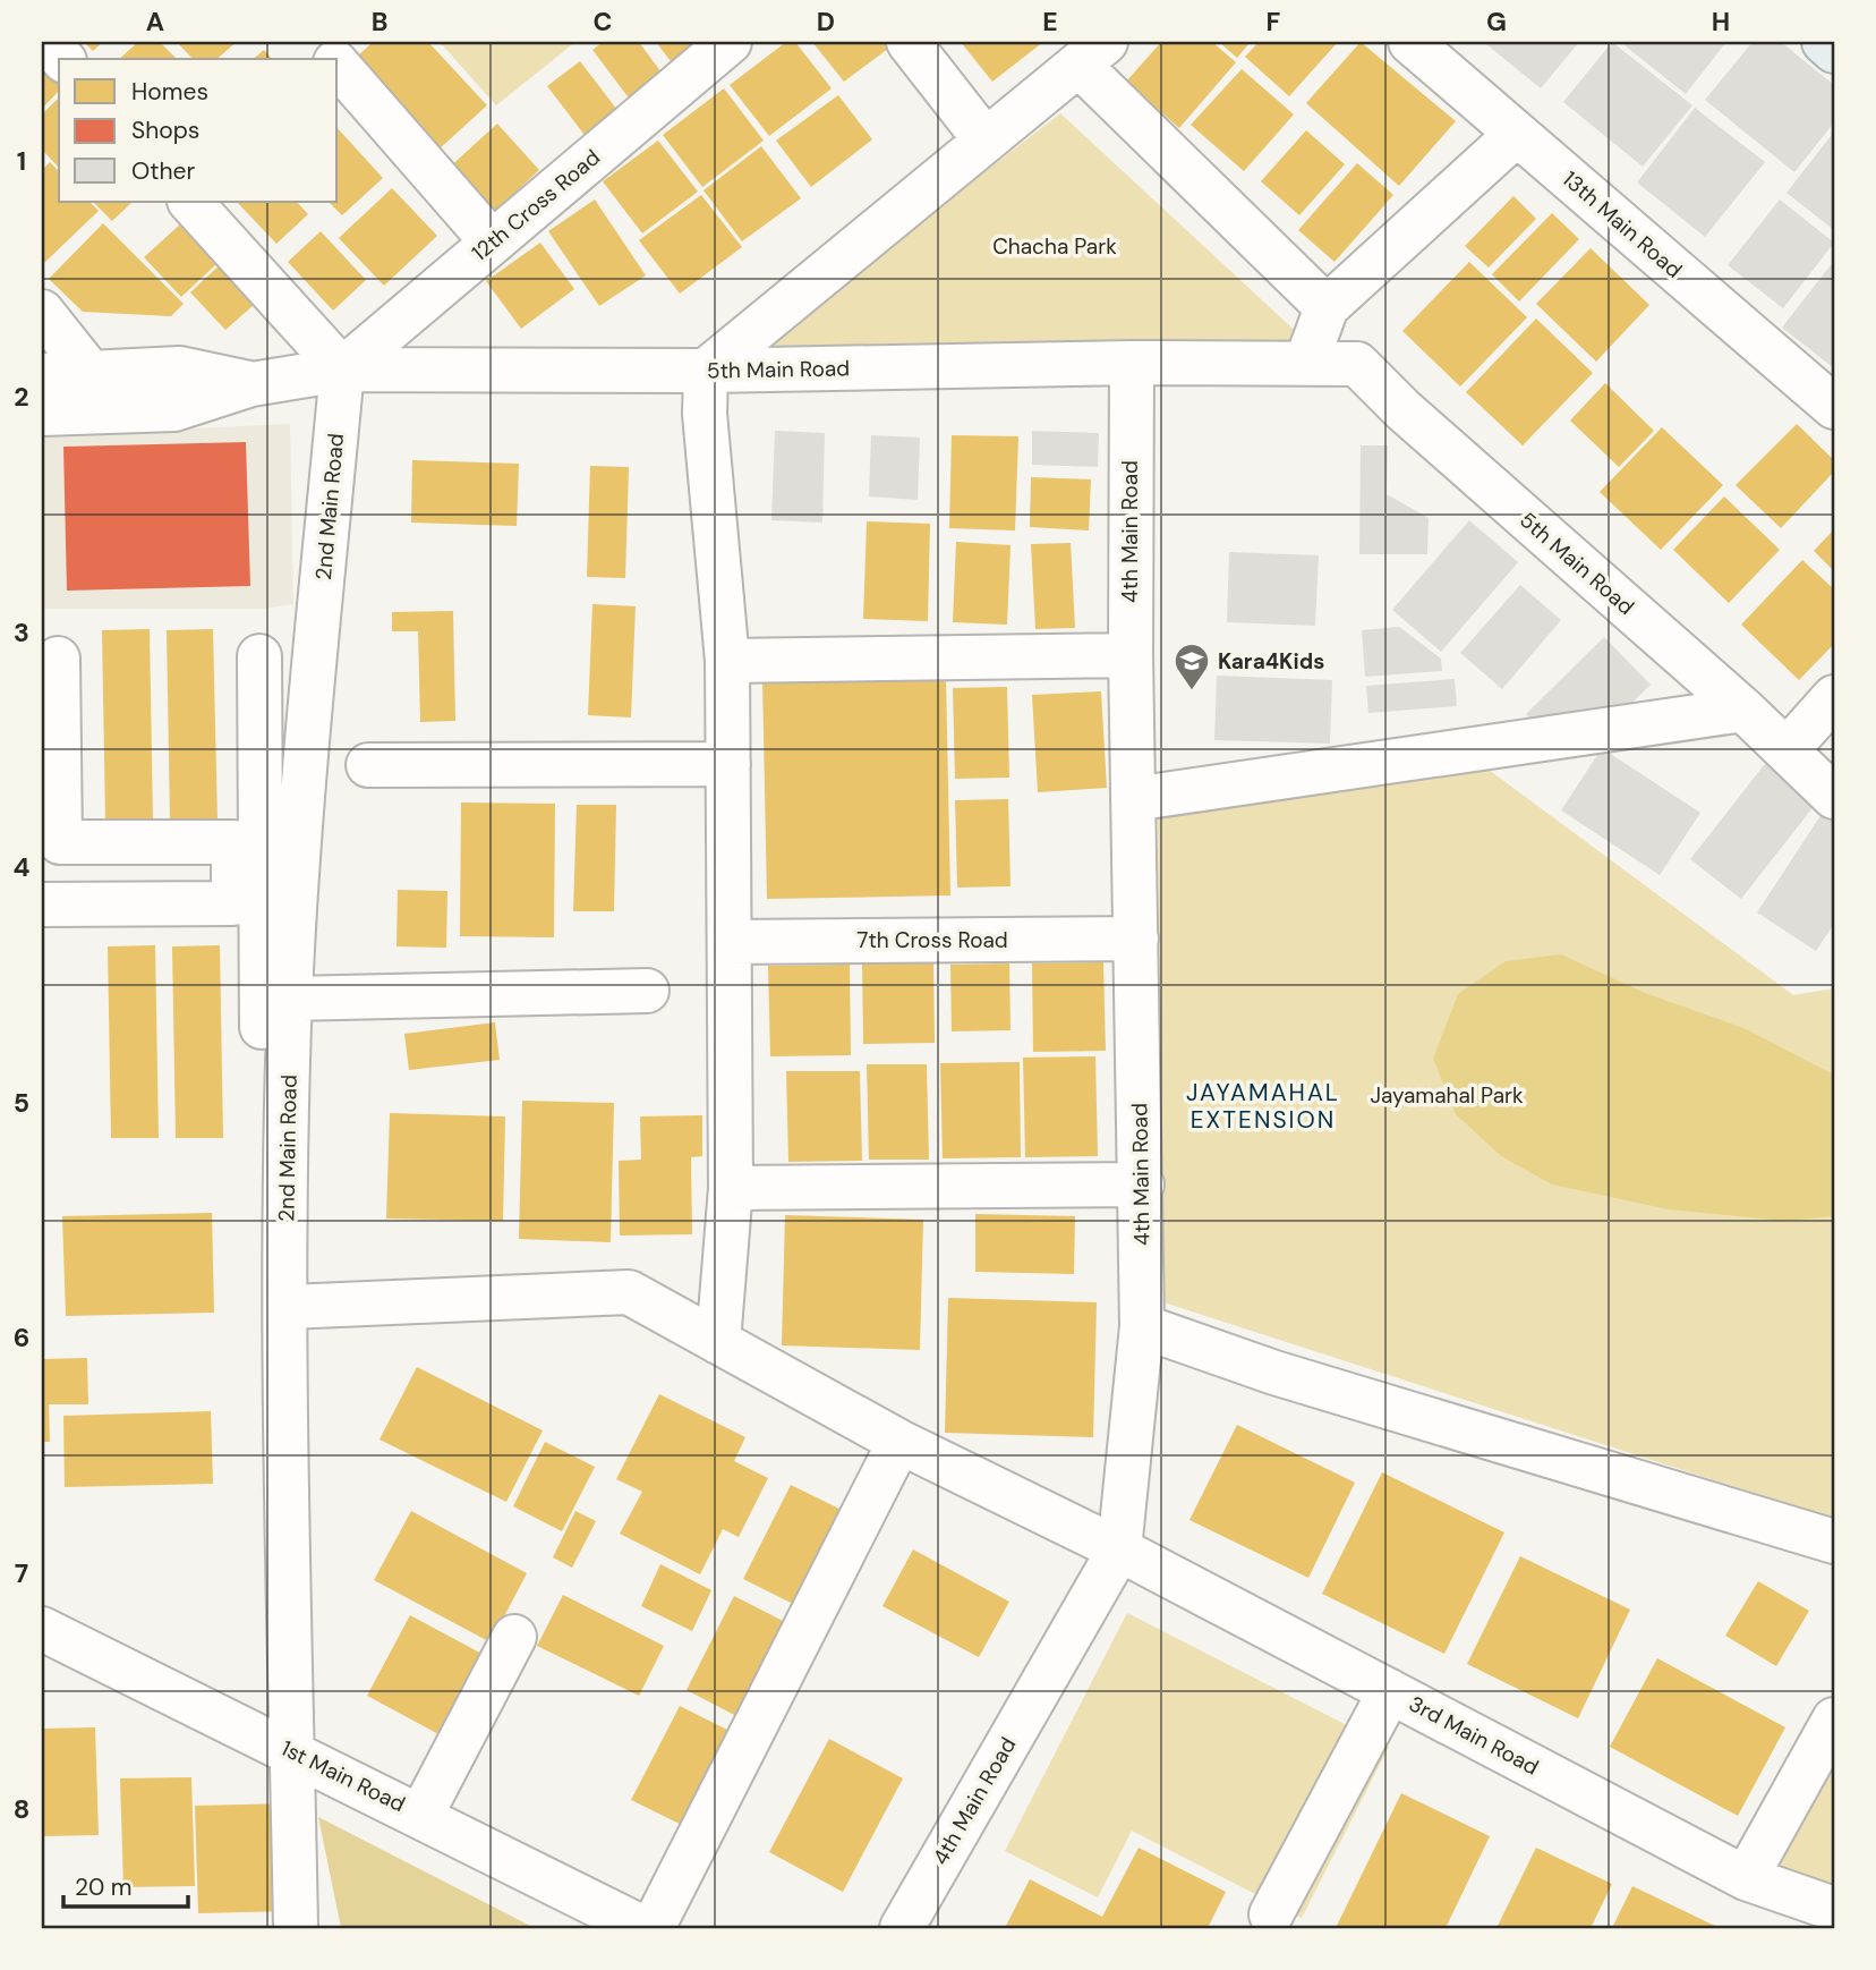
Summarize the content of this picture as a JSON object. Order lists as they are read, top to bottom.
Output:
{
  "streets": {
    "street": [
      "12th Cross Road",
      "13th Main Road",
      "5th Main Road",
      "2nd Main Road",
      "4th Main Road",
      "7th Cross Road",
      "3rd Main Road",
      "1st Main Road"
    ]
  },
  "crossings": [
    ["12th Cross Road", "5th Main Road"],
    ["12th Cross Road", "2nd Main Road"],
    ["5th Main Road", "2nd Main Road"],
    ["5th Main Road", "4th Main Road"],
    ["2nd Main Road", "3rd Main Road"],
    ["2nd Main Road", "1st Main Road"],
    ["4th Main Road", "7th Cross Road"],
    ["4th Main Road", "3rd Main Road"]
  ],
  "districts": ["JAYAMAHAL EXTENSION"],
  "parks": ["Chacha Park", "Jayamahal Park"],
  "places": {
    "school or university": ["Kara4Kids"]
  },
  "legend": ["Homes", "Shops", "Other"],
  "scale_bar": "20 m",
  "grid": {
    "columns": [
      "A",
      "B",
      "C",
      "D",
      "E",
      "F",
      "G",
      "H"
    ],
    "rows": [
      "1",
      "2",
      "3",
      "4",
      "5",
      "6",
      "7",
      "8"
    ]
  }
}
